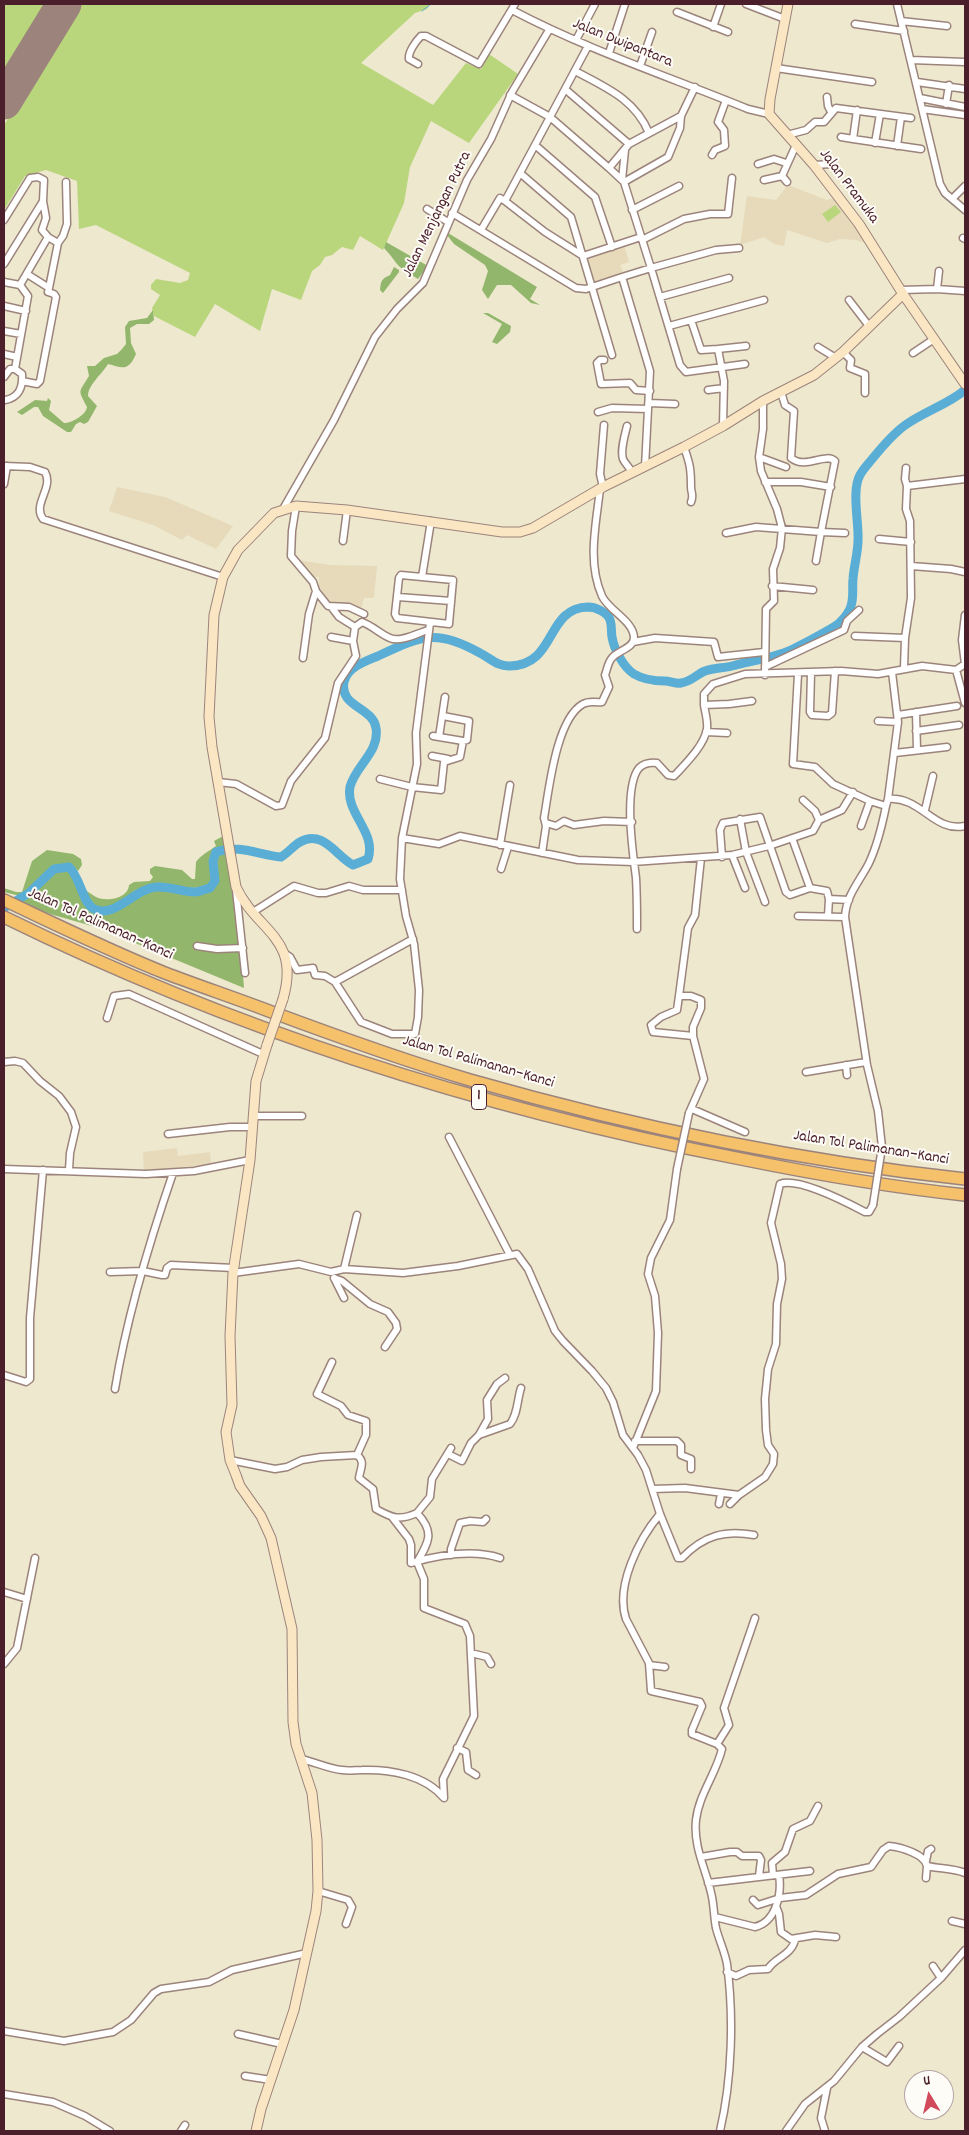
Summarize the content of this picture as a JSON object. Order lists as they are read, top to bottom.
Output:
{
  "streets": {
    "highway": ["Jalan Tol Palimanan–Kanci", "1"],
    "street": ["Jalan Dwipantara", "Jalan Pramuka", "Jalan Menjangan Putra"]
  },
  "crossings": [
    ["Jalan Dwipantara", "Jalan Pramuka"],
    ["Jalan Dwipantara", "Jalan Menjangan Putra"]
  ],
  "north": "top"
}
